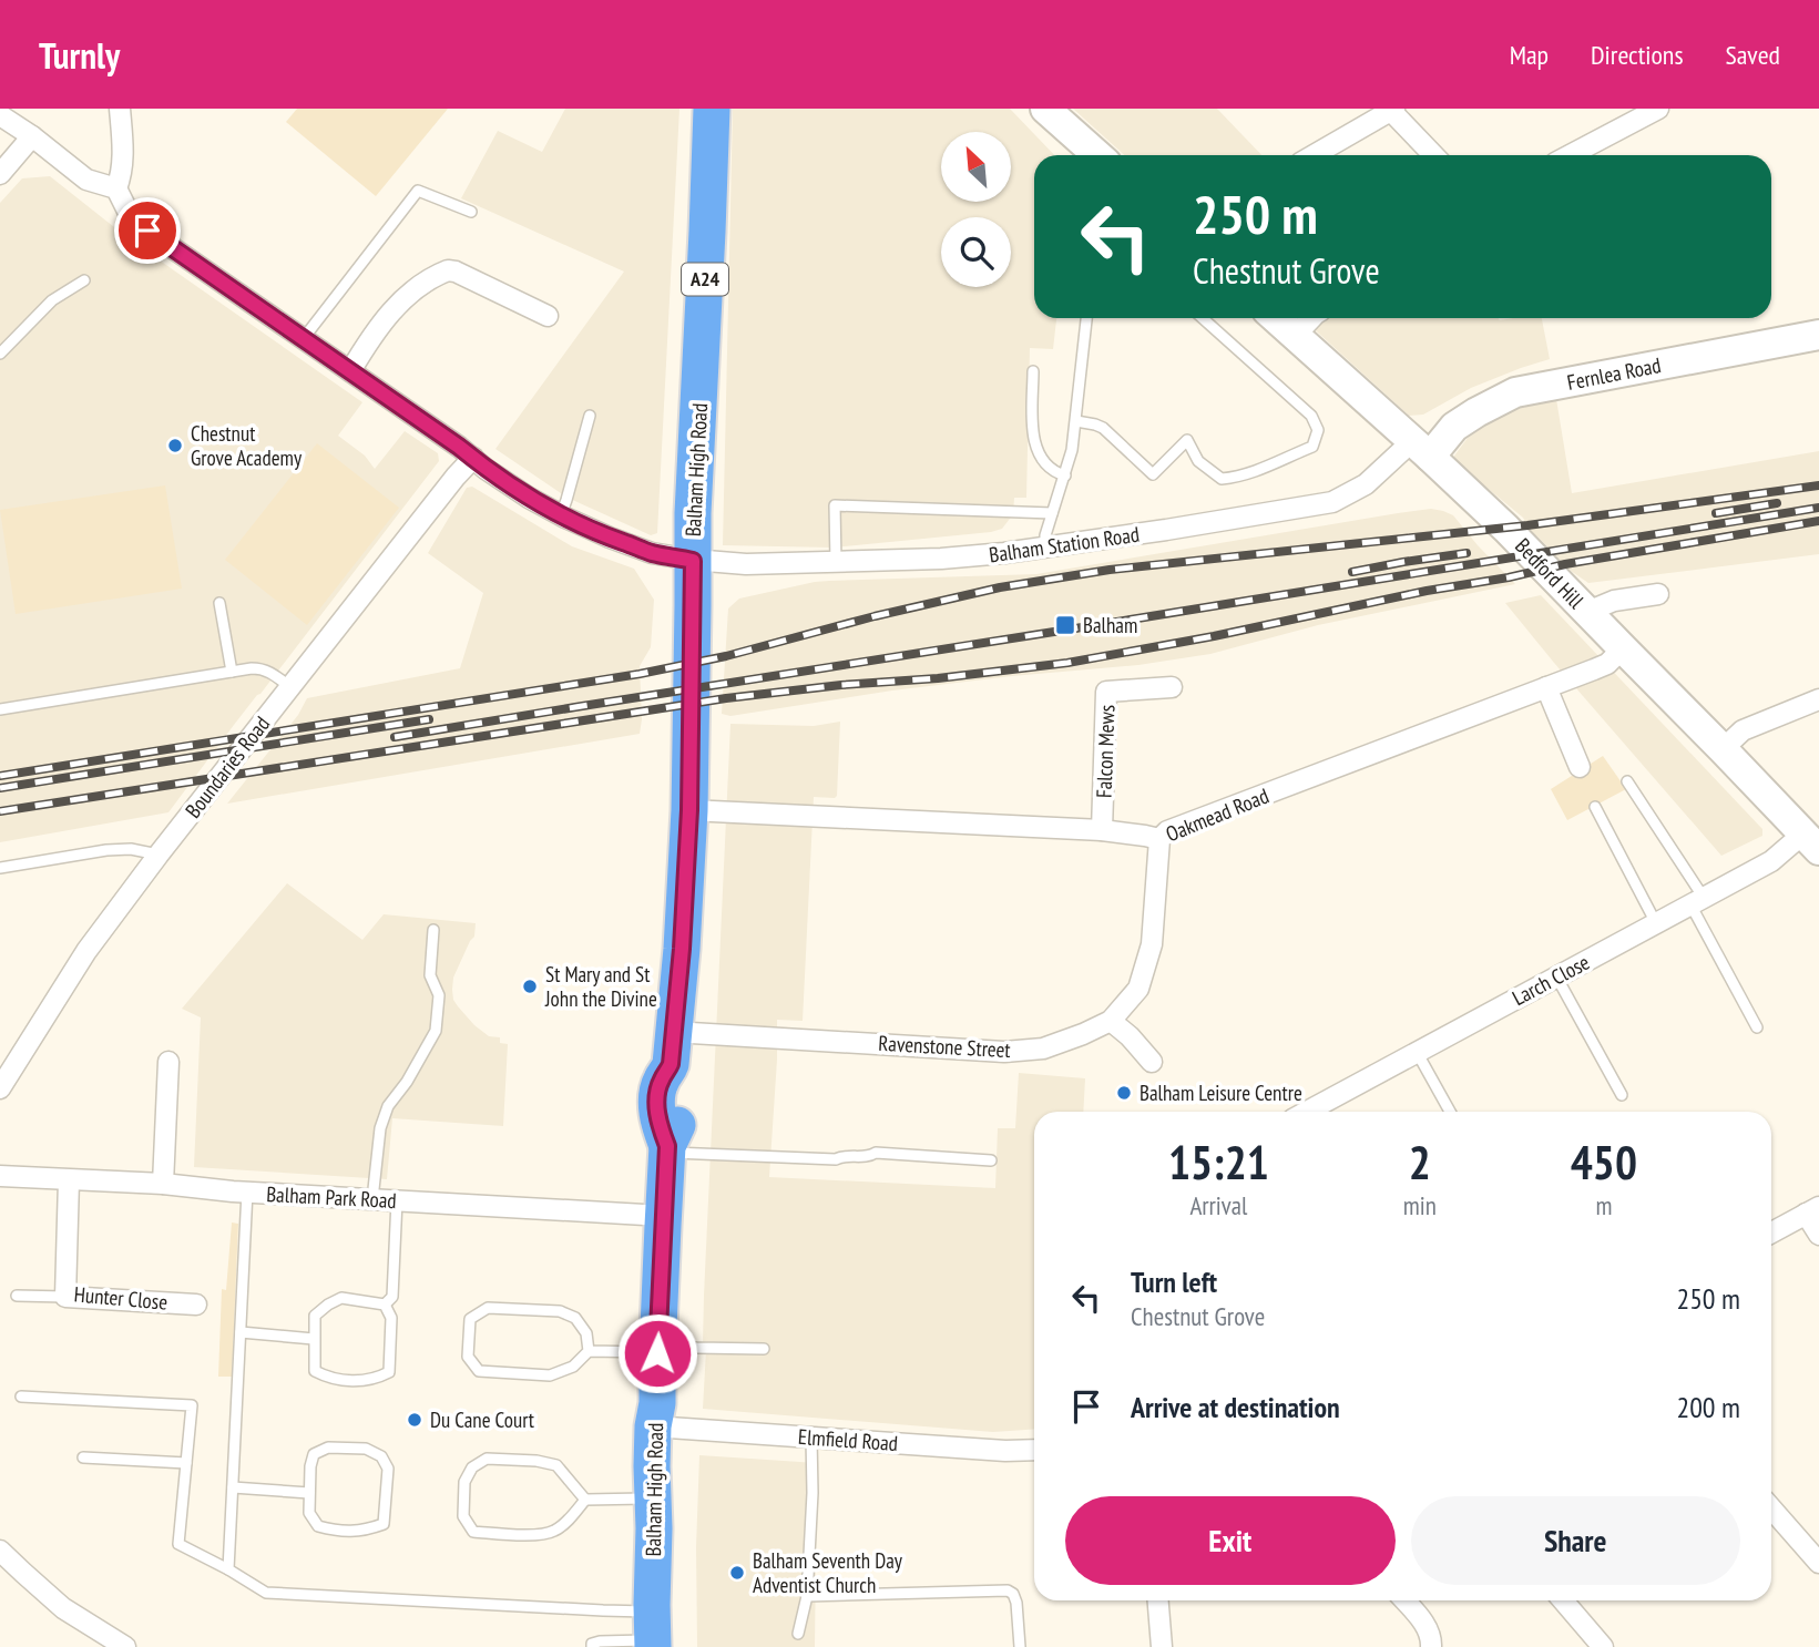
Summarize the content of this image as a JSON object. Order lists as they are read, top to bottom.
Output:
{
  "streets": {
    "highway": ["A24", "Balham High Road"],
    "main road": ["Fernlea Road", "Bedford Hill"],
    "street": [
      "Balham Station Road",
      "Falcon Mews",
      "Boundaries Road",
      "Oakmead Road",
      "Larch Close",
      "Ravenstone Street",
      "Balham Park Road",
      "Hunter Close",
      "Elmfield Road"
    ]
  },
  "crossings": [
    ["Fernlea Road", "Balham Station Road"],
    ["Fernlea Road", "Bedford Hill"],
    ["Balham High Road", "Balham Station Road"],
    ["Balham High Road", "Oakmead Road"],
    ["Balham High Road", "Ravenstone Street"],
    ["Balham High Road", "Balham Park Road"],
    ["Balham High Road", "Elmfield Road"],
    ["Balham Station Road", "Bedford Hill"],
    ["Balham Station Road", "Boundaries Road"],
    ["Bedford Hill", "Oakmead Road"],
    ["Bedford Hill", "Larch Close"],
    ["Falcon Mews", "Oakmead Road"],
    ["Oakmead Road", "Ravenstone Street"],
    ["Balham Park Road", "Hunter Close"]
  ],
  "places": {
    "other": [
      "Chestnut Grove Academy",
      "St Mary and St John the Divine",
      "Balham Leisure Centre",
      "Du Cane Court",
      "Balham Seventh Day Adventist Church"
    ],
    "transit": ["Balham"]
  },
  "north": "top left",
  "page": {
    "header": "Turnly",
    "nav": ["Map", "Directions", "Saved"],
    "turn": ["250 m", "Chestnut Grove"],
    "eta": [
      "15:21",
      "Arrival",
      "2",
      "min",
      "450",
      "m"
    ],
    "list": [
      {
        "name": "Turn left",
        "note": "Chestnut Grove",
        "value": "250 m"
      },
      {
        "name": "Arrive at destination",
        "value": "200 m"
      }
    ],
    "buttons": ["Exit", "Share"]
  }
}
